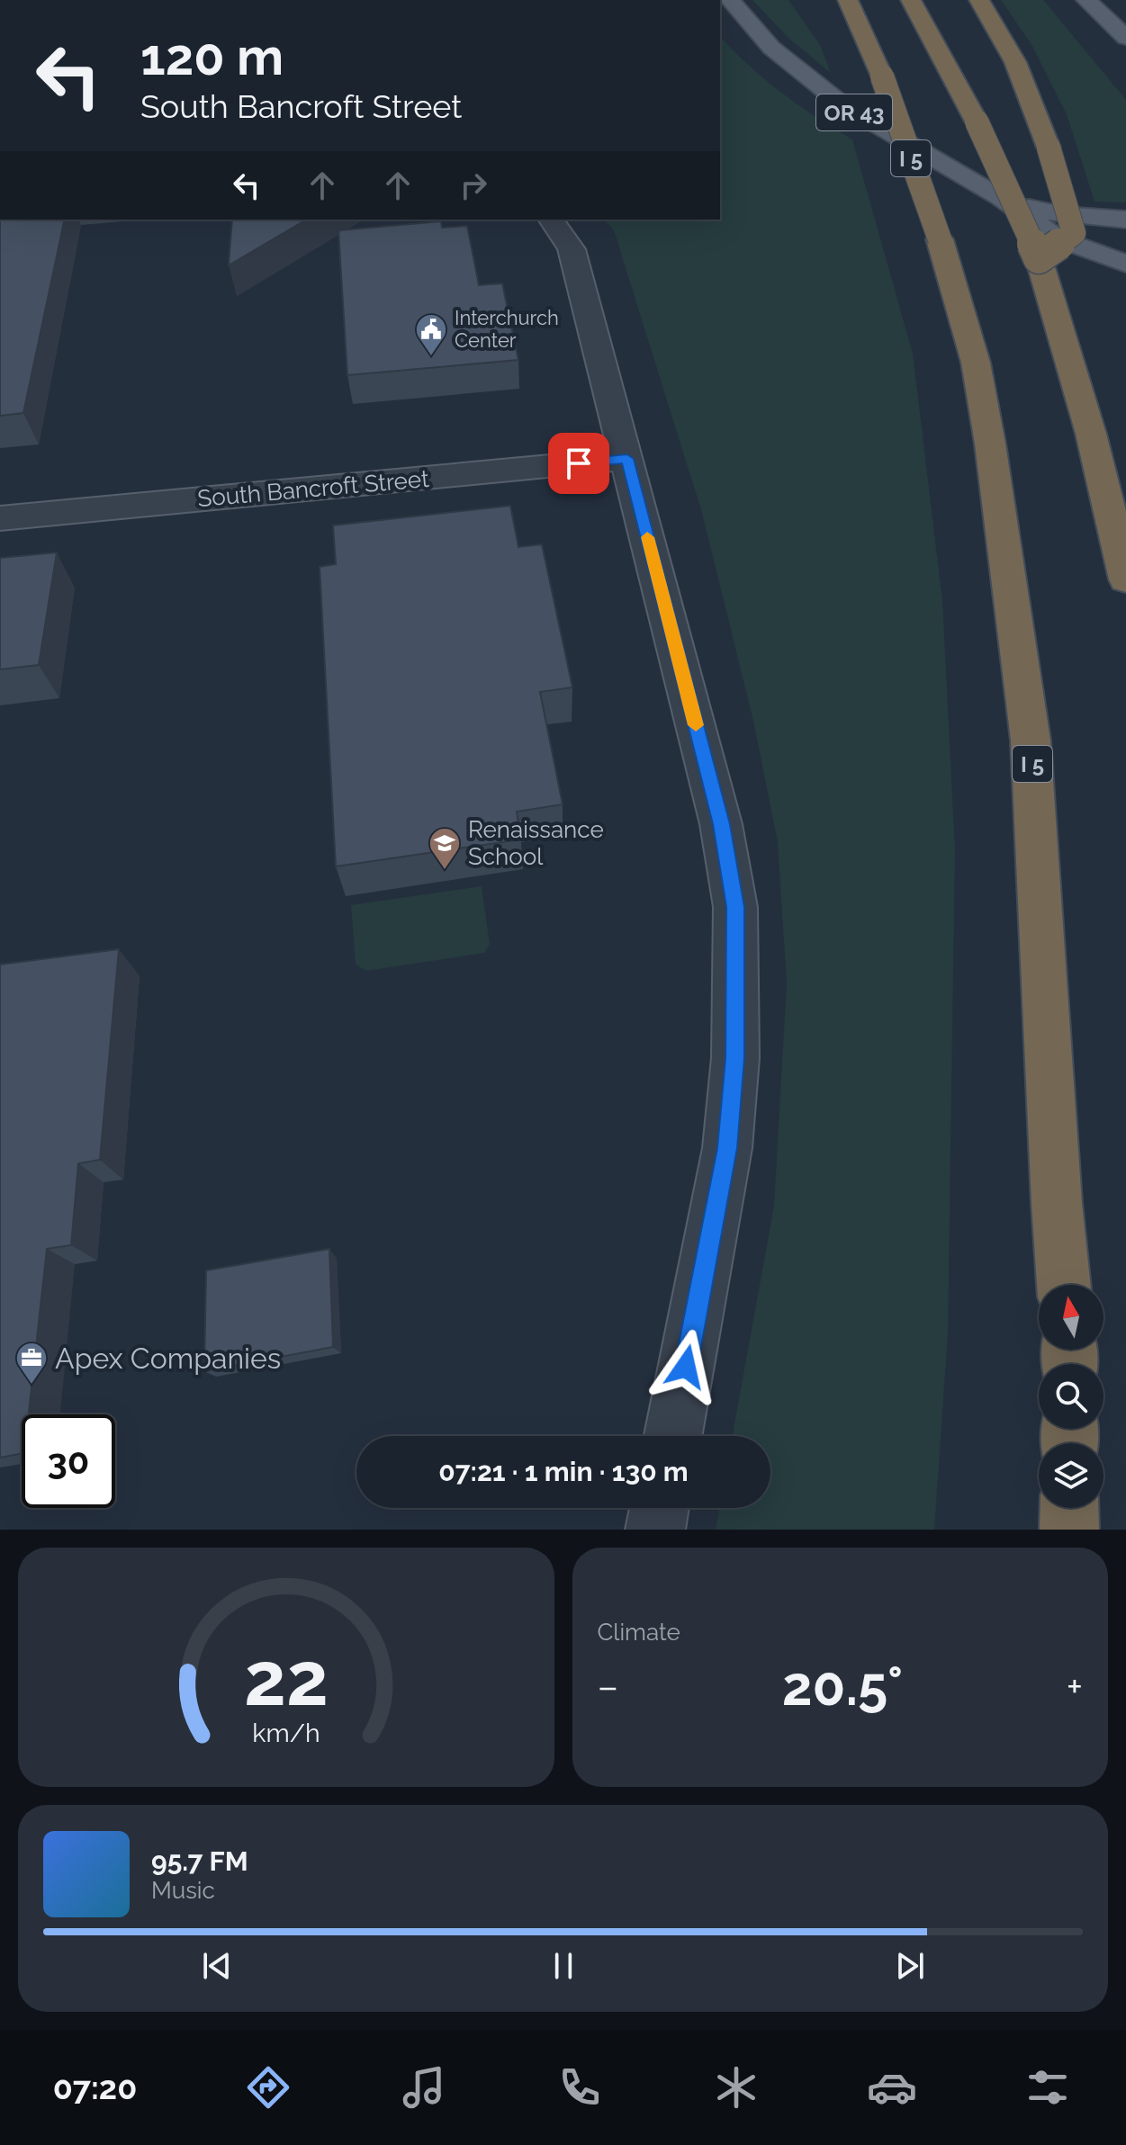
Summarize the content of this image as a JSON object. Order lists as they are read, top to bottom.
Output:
{
  "streets": {
    "highway": ["I 5"],
    "main road": ["OR 43"],
    "street": ["South Bancroft Street"]
  },
  "places": {
    "public building": ["Interchurch Center"],
    "school or university": ["Renaissance School"],
    "office": ["Apex Companies"]
  },
  "north": "top",
  "page": {
    "turn": ["120 m", "South Bancroft Street"],
    "limit": "30",
    "trip": "07:21 · 1 min · 130 m",
    "tile": "Climate",
    "heat": ["−", "20.5°", "+"],
    "song": ["95.7 FM", "Music"],
    "tabs": "07:20",
    "gauge": ["22", "km/h"]
  }
}
